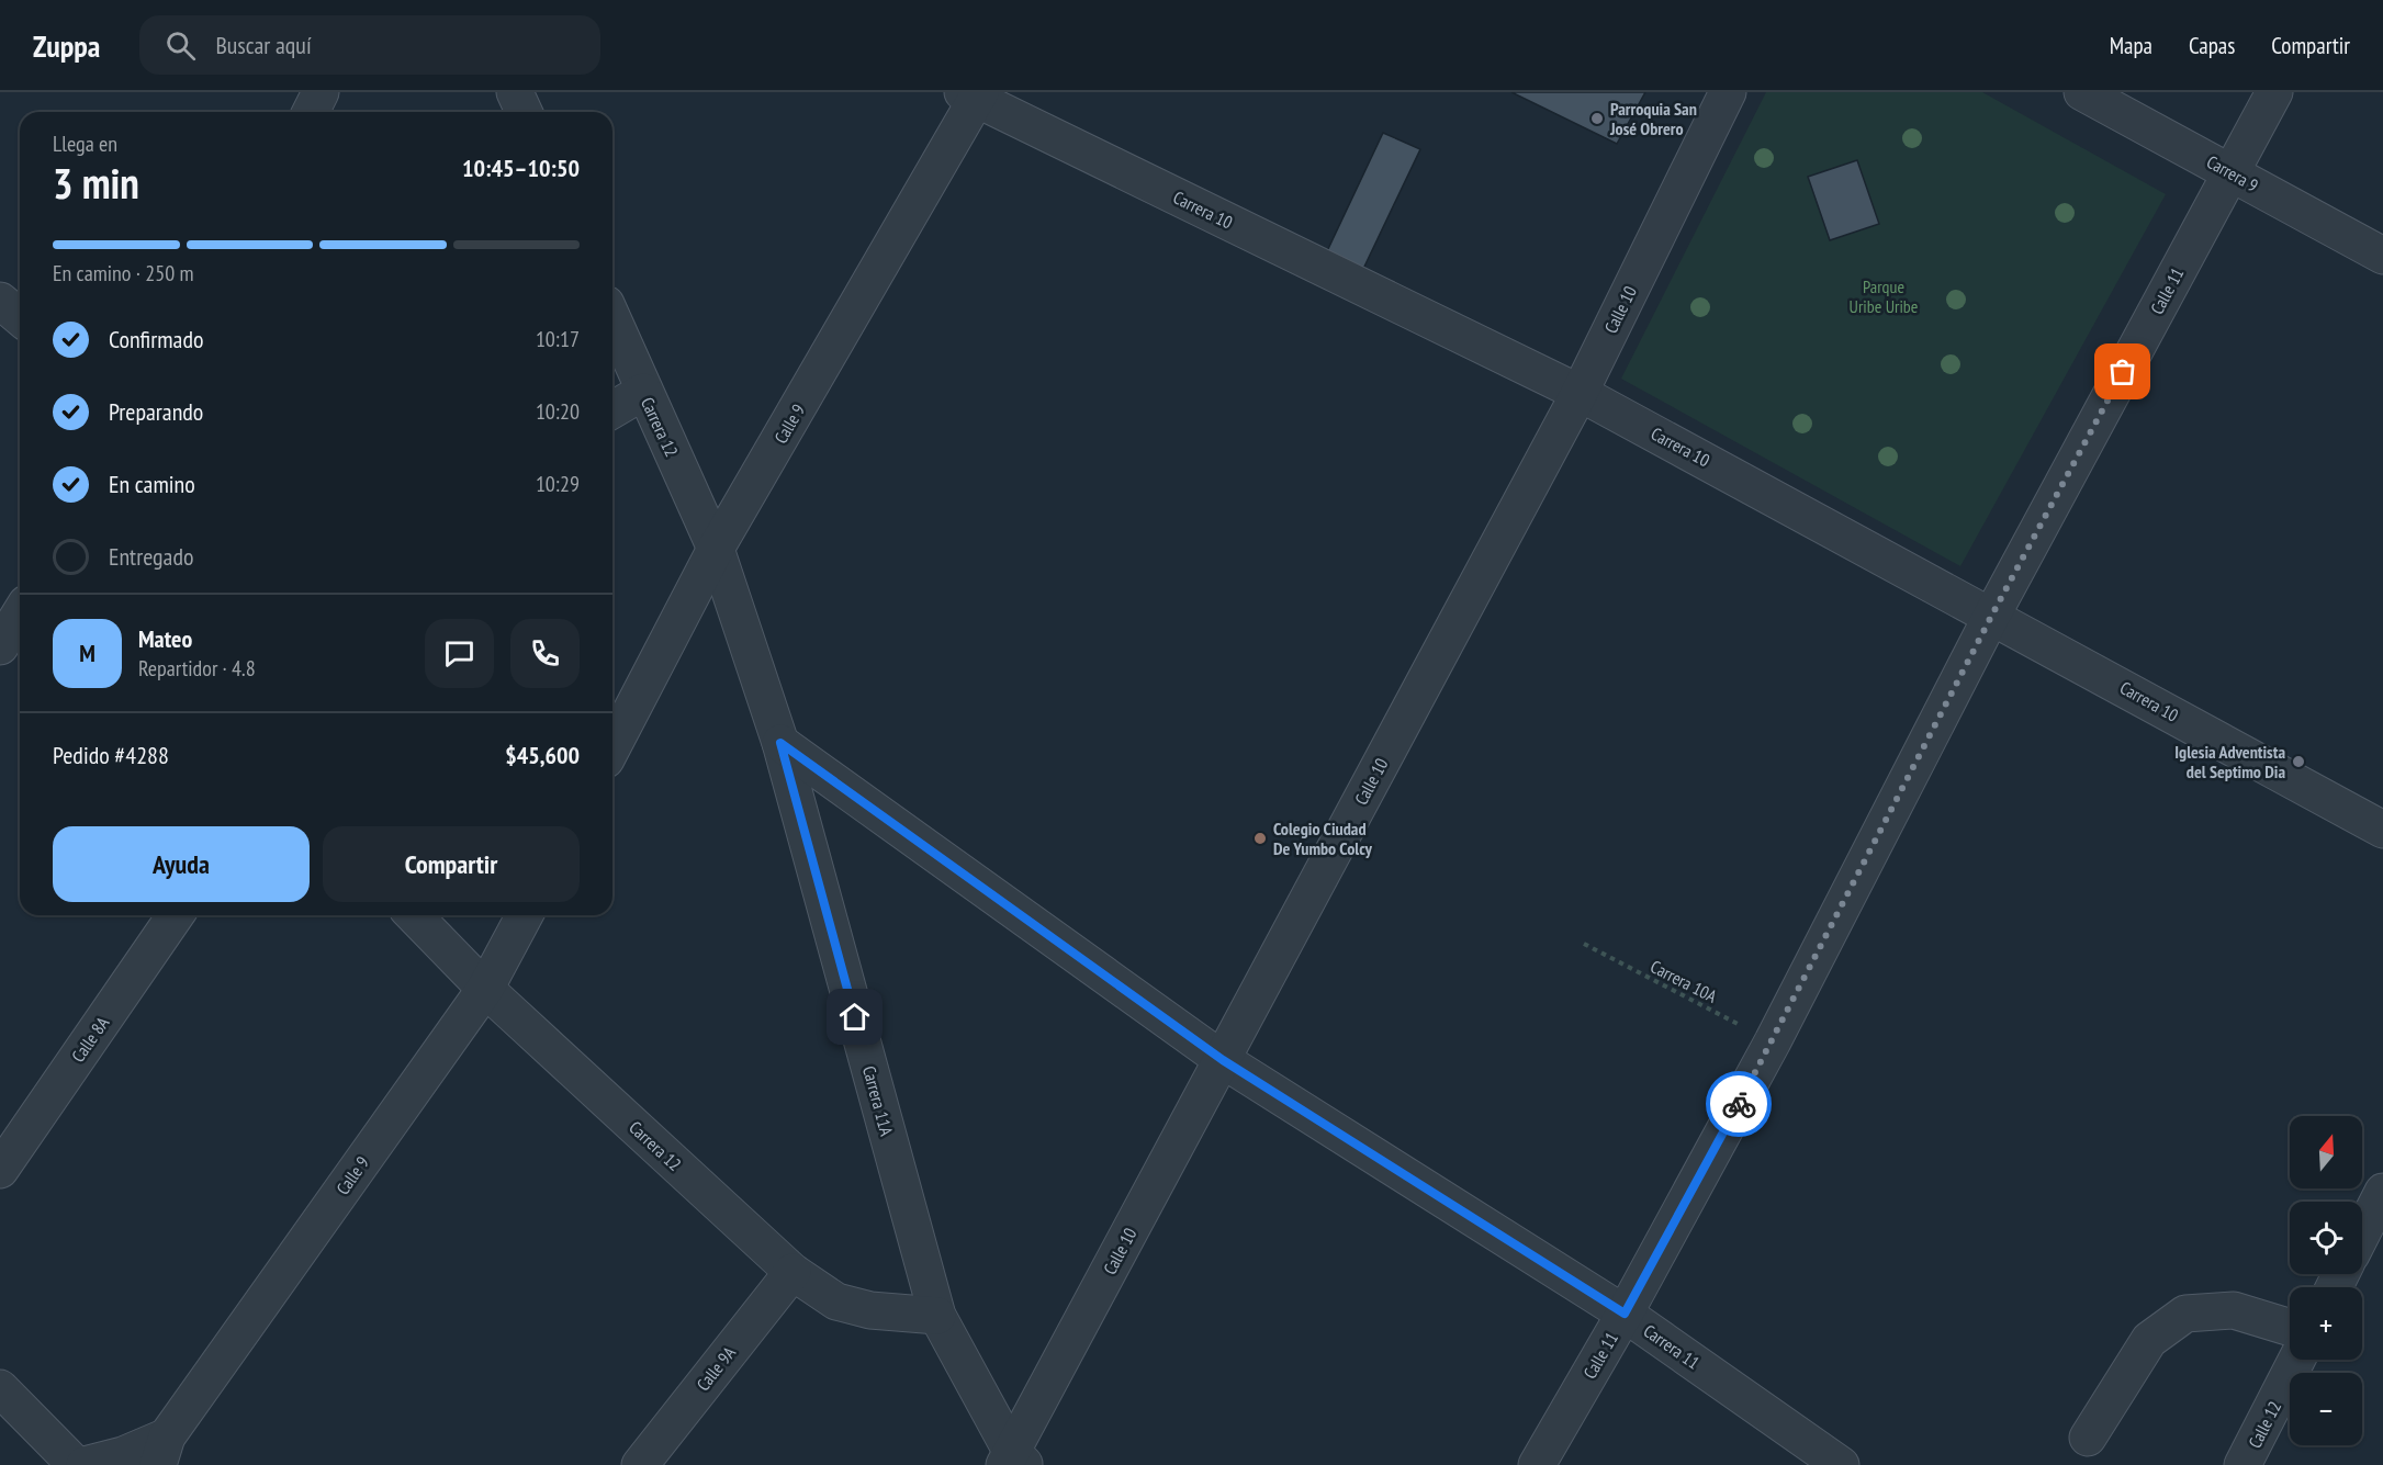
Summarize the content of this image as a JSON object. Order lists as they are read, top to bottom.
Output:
{
  "streets": {
    "street": [
      "Carrera 9",
      "Carrera 10",
      "Calle 11",
      "Calle 10",
      "Calle 9",
      "Carrera 12",
      "Calle 8A",
      "Carrera 11A",
      "Carrera 11",
      "Calle 9A",
      "Calle 12"
    ],
    "path": ["Carrera 10A"]
  },
  "crossings": [
    ["Carrera 9", "Calle 11"],
    ["Carrera 10", "Calle 11"],
    ["Carrera 10", "Calle 10"],
    ["Carrera 10", "Calle 9"],
    ["Calle 11", "Carrera 10A"],
    ["Calle 11", "Carrera 11"],
    ["Calle 10", "Carrera 11A"],
    ["Calle 10", "Carrera 11"],
    ["Calle 9", "Carrera 12"],
    ["Calle 9", "Carrera 11A"],
    ["Carrera 12", "Carrera 11A"],
    ["Carrera 12", "Calle 9A"],
    ["Carrera 11A", "Carrera 11"]
  ],
  "parks": ["Parque Uribe Uribe"],
  "places": ["Parroquia San José Obrero", "Iglesia Adventista del Septimo Dia", "Colegio Ciudad De Yumbo Colcy"],
  "north": "top",
  "page": {
    "header": "Zuppa",
    "search": "Buscar aquí",
    "nav": ["Mapa", "Capas", "Compartir"],
    "heading": ["3 min", "Llega en", "10:45–10:50"],
    "panel": [
      "Mateo",
      "Repartidor · 4.8",
      "Pedido #4288",
      "$45,600"
    ],
    "bar": "En camino · 250 m",
    "list": [
      ["Confirmado", "10:17"],
      ["Preparando", "10:20"],
      ["En camino", "10:29"],
      "Entregado"
    ],
    "round": "M",
    "buttons": ["Ayuda", "Compartir"],
    "map_buttons": ["+", "−"]
  }
}
